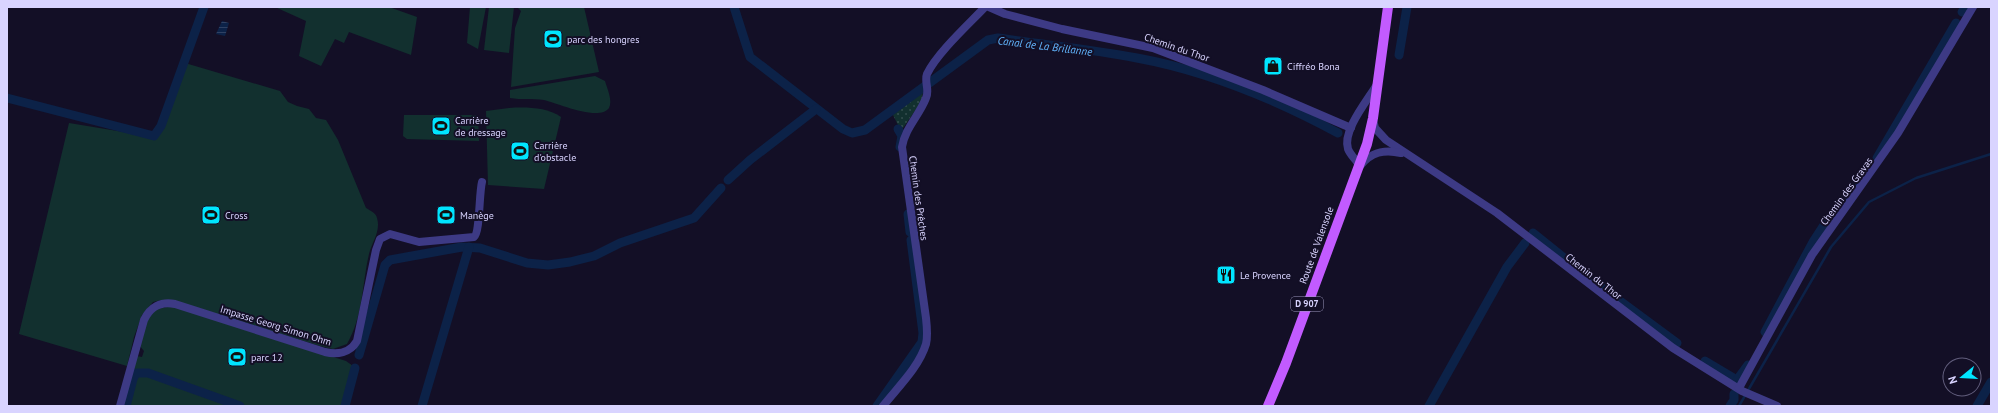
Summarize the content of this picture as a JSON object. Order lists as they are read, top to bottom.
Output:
{
  "streets": {
    "main road": ["Route de Valensole", "D 907"],
    "street": [
      "Chemin du Thor",
      "Chemin des Gravas",
      "Chemin des Prêches",
      "Impasse Georg Simon Ohm"
    ]
  },
  "crossings": [
    ["Chemin du Thor", "Chemin des Gravas"],
    ["Chemin du Thor", "Route de Valensole"]
  ],
  "water": ["Canal de La Brillanne"],
  "places": {
    "sports": [
      "parc des hongres",
      "Carrière de dressage",
      "Carrière d'obstacle",
      "Cross",
      "Manège",
      "parc 12"
    ],
    "shop": ["Ciffréo Bona"],
    "restaurant": ["Le Provence"]
  },
  "north": "left"
}
